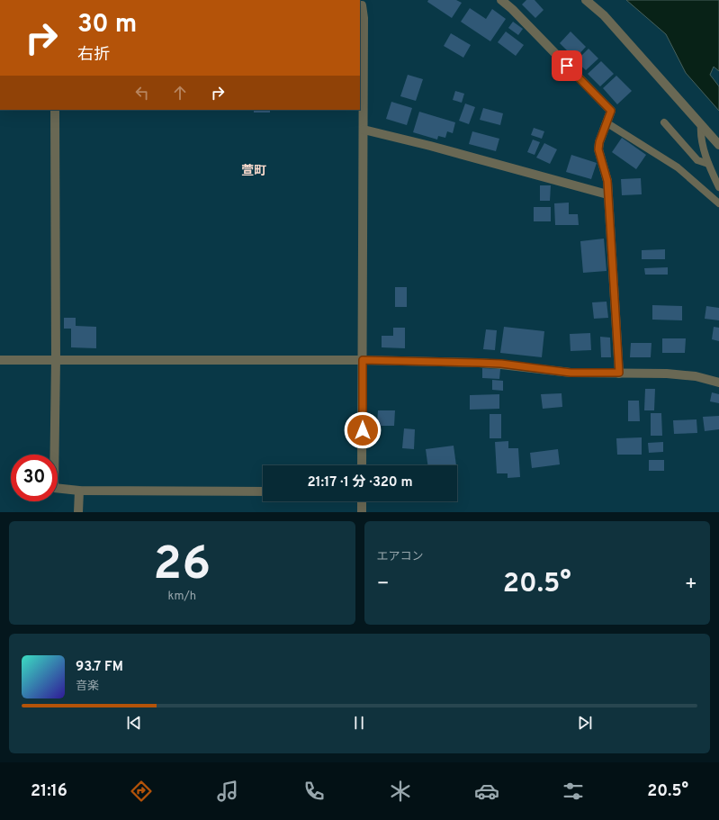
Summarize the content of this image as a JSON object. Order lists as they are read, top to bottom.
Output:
{
  "districts": ["萱町"],
  "page": {
    "turn": ["30 m", "右折"],
    "limit": "30",
    "trip": "21:17 · 1 分 · 320 m",
    "tile": [
      ["26", "km/h"],
      "エアコン"
    ],
    "heat": ["−", "20.5°", "+"],
    "song": ["93.7 FM", "音楽"],
    "tabs": ["21:16", "20.5°"]
  }
}
